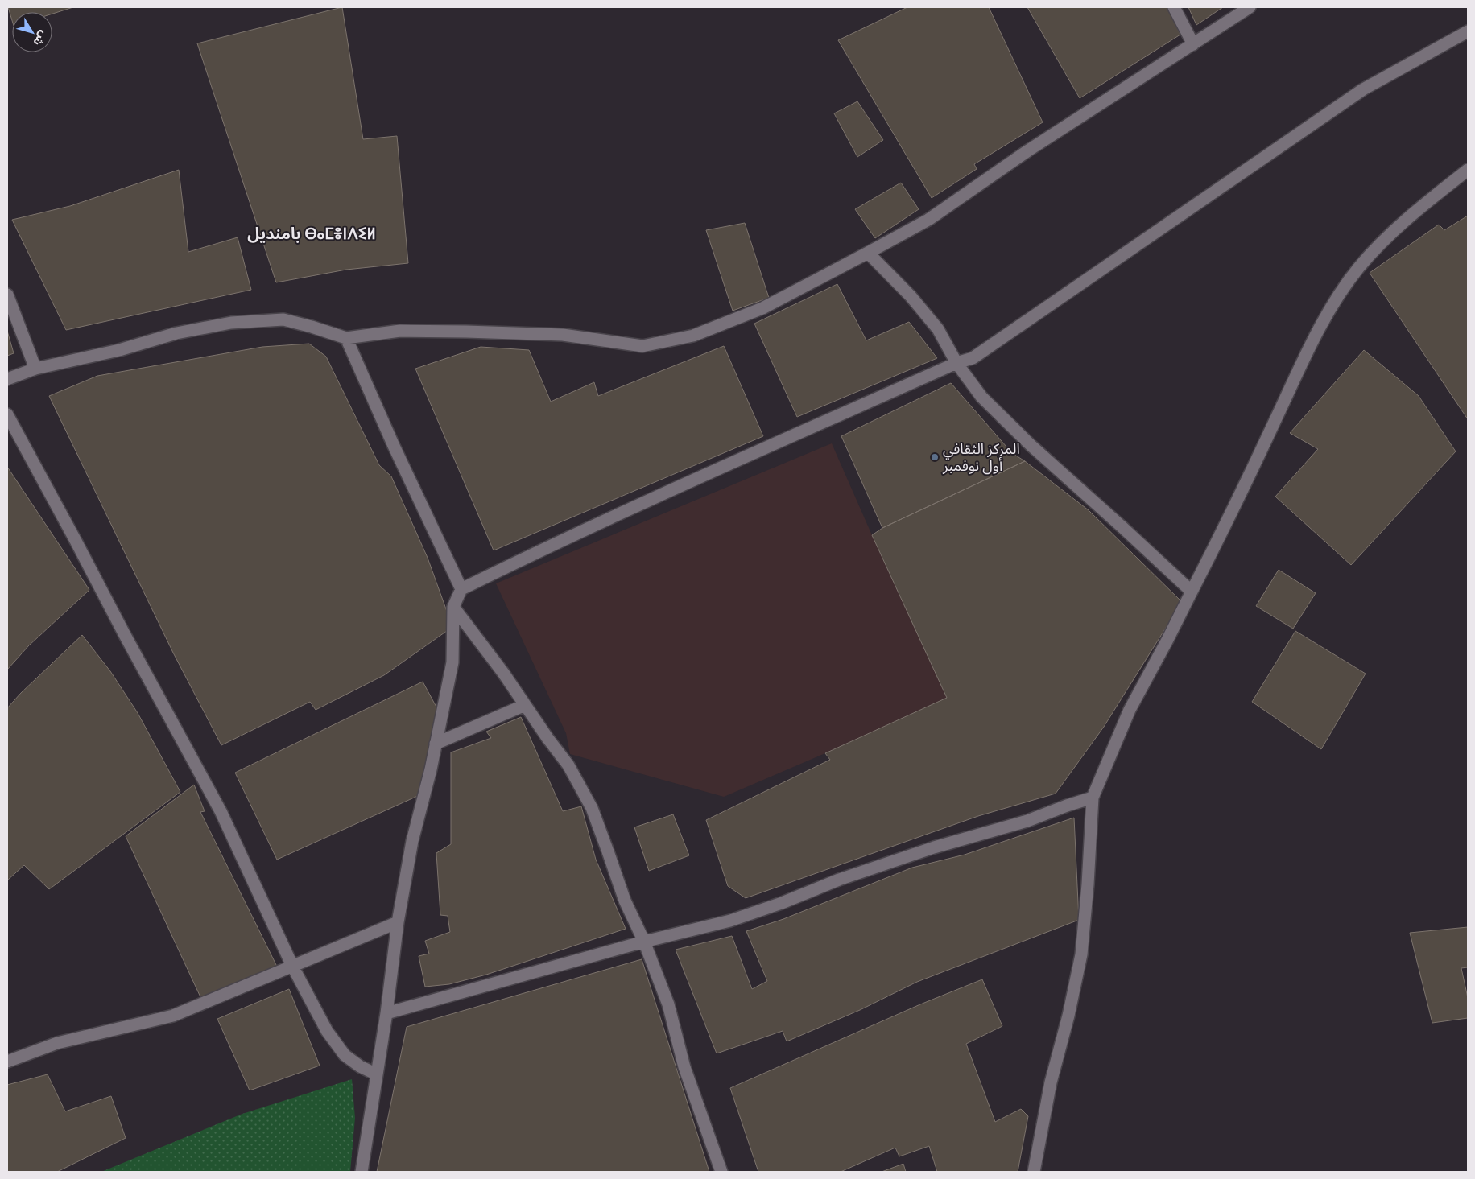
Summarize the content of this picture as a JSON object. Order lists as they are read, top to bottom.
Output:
{
  "districts": ["بامنديل ⴱⴰⵎⴻⵏⴷⵉⵍ"],
  "places": ["المركز الثقافي أول نوفمبر"],
  "north": "bottom right"
}
